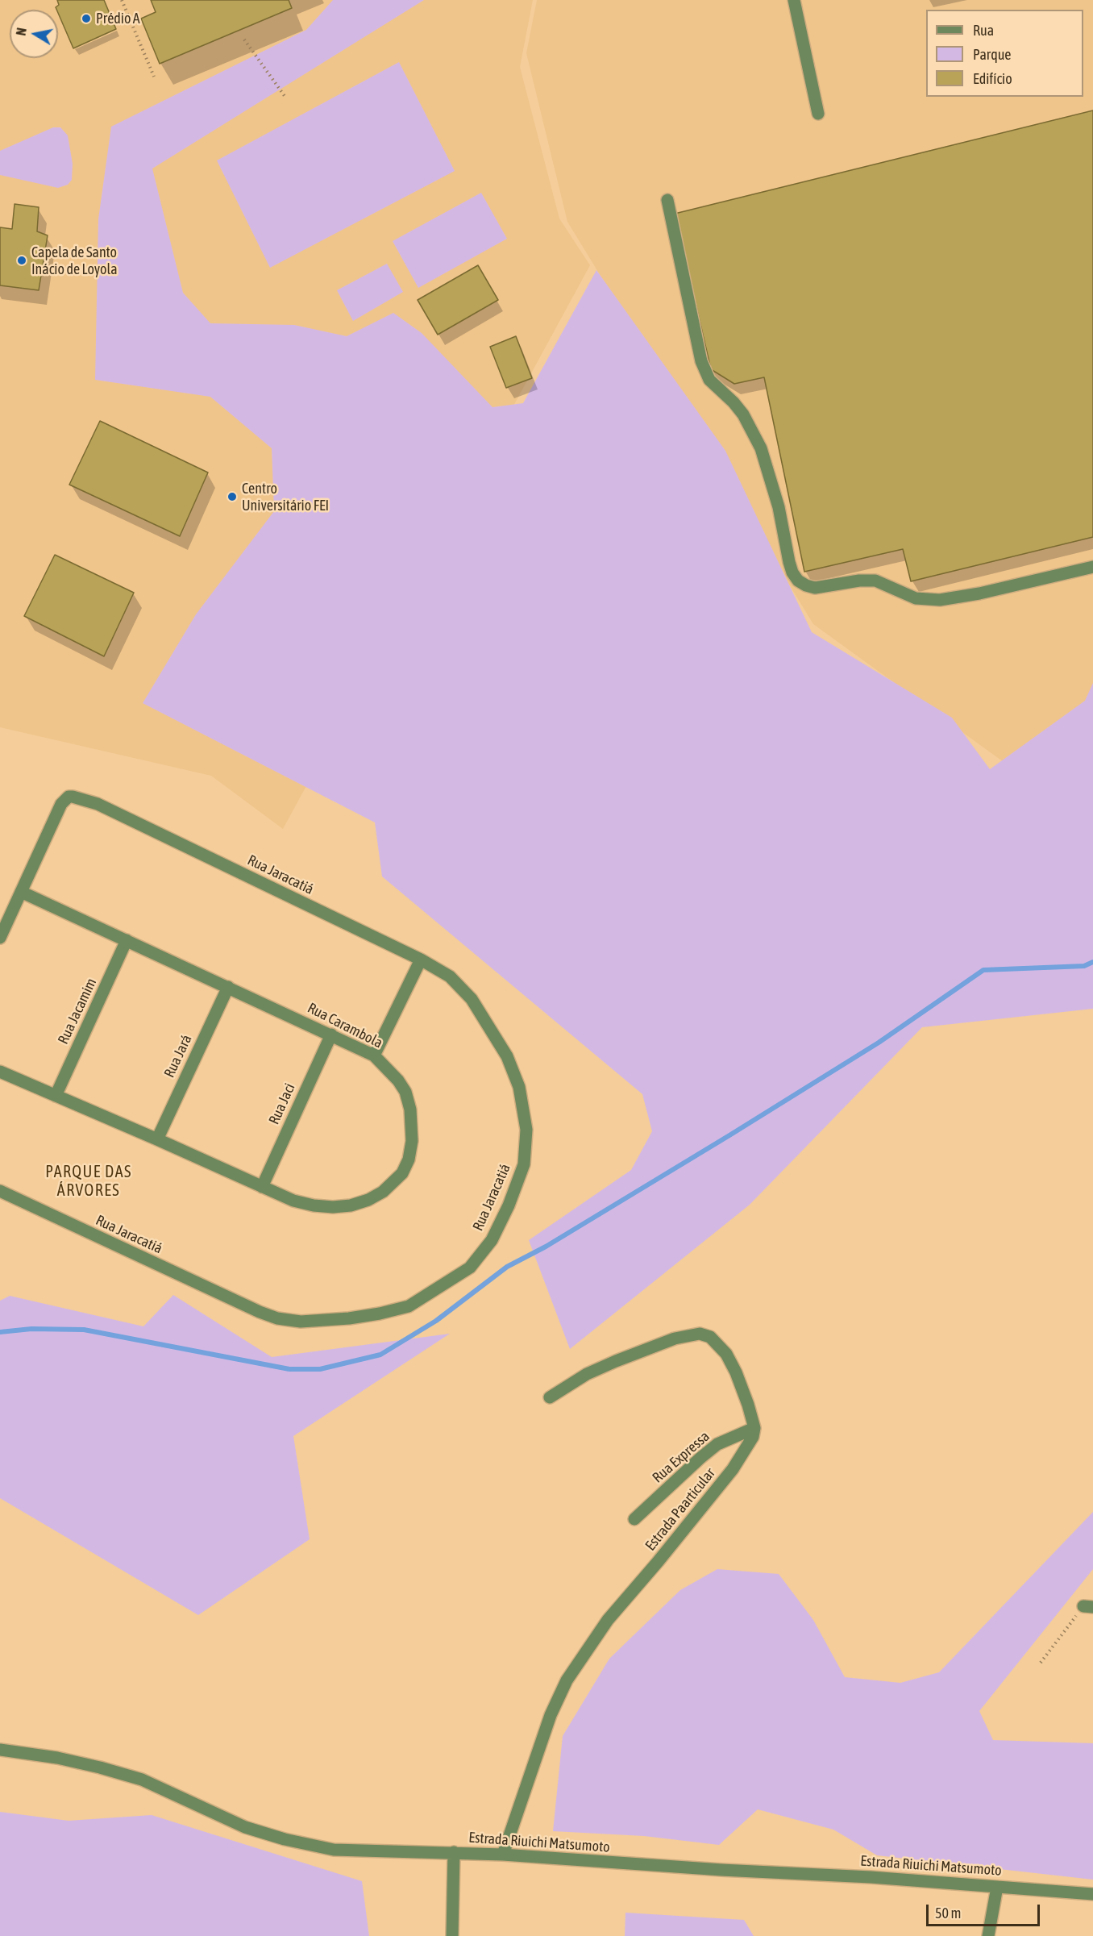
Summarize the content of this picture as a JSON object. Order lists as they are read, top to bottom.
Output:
{
  "streets": {
    "street": [
      "Rua Jaracatiá",
      "Rua Jacamim",
      "Rua Carambola",
      "Rua Jará",
      "Rua Jaci",
      "Rua Expressa",
      "Estrada Paarticular",
      "Estrada Riuichi Matsumoto"
    ]
  },
  "crossings": [
    ["Rua Jaracatiá", "Rua Carambola"],
    ["Rua Jacamim", "Rua Carambola"],
    ["Rua Carambola", "Rua Jará"],
    ["Rua Carambola", "Rua Jaci"],
    ["Rua Expressa", "Estrada Paarticular"],
    ["Estrada Paarticular", "Estrada Riuichi Matsumoto"]
  ],
  "districts": ["PARQUE DAS ÁRVORES"],
  "places": ["Prédio A", "Capela de Santo Inácio de Loyola", "Centro Universitário FEI"],
  "legend": ["Rua", "Parque", "Edifício"],
  "scale_bar": "50 m",
  "north": "left"
}
